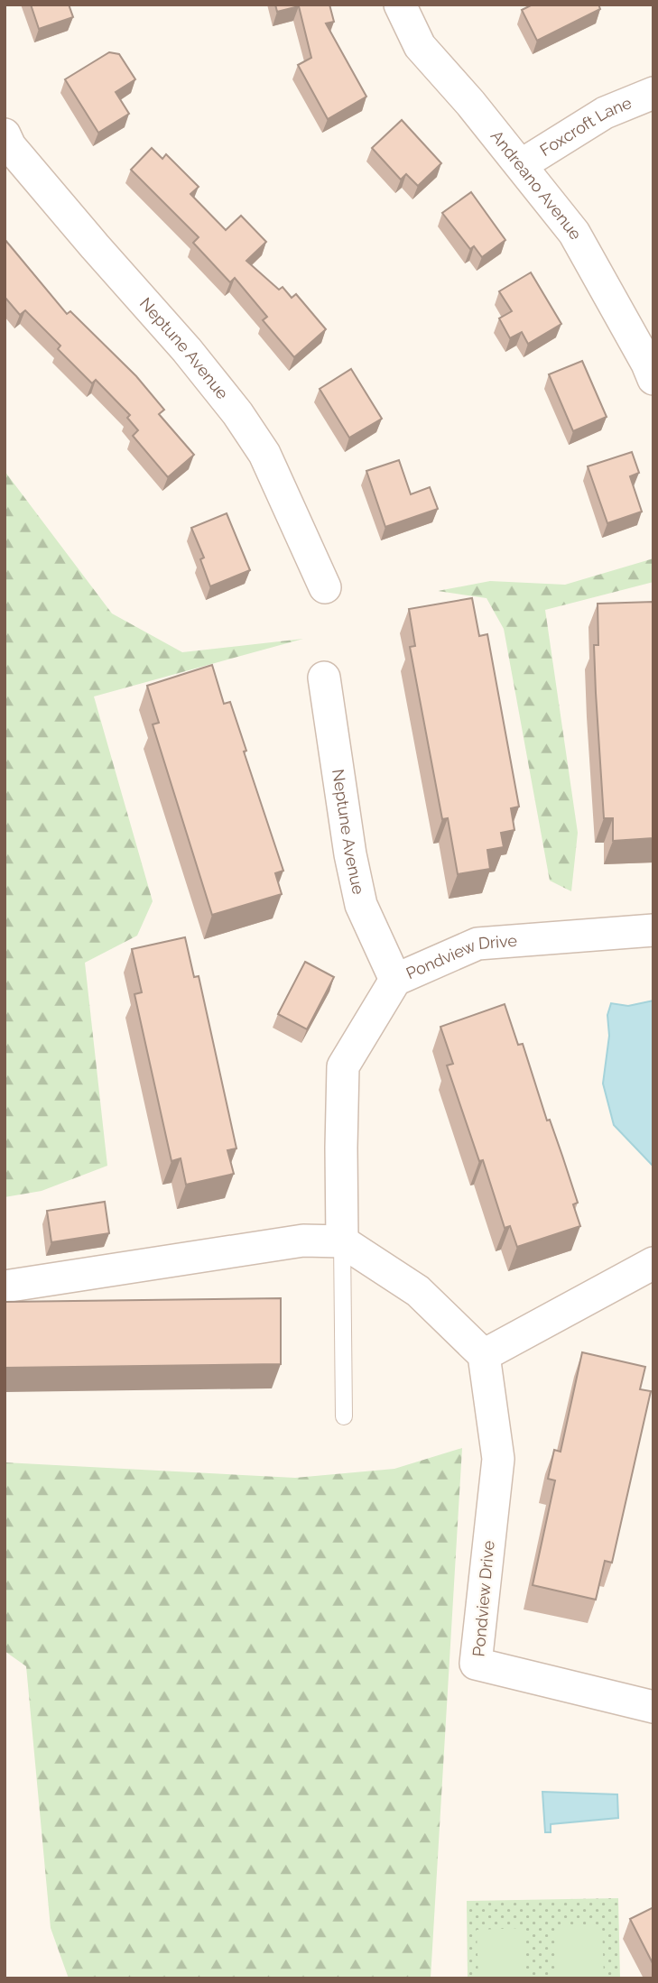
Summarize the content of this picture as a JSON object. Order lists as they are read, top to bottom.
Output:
{
  "streets": {
    "street": [
      "Foxcroft Lane",
      "Andreano Avenue",
      "Neptune Avenue",
      "Pondview Drive"
    ]
  },
  "crossings": [
    ["Foxcroft Lane", "Andreano Avenue"],
    ["Neptune Avenue", "Pondview Drive"]
  ]
}
